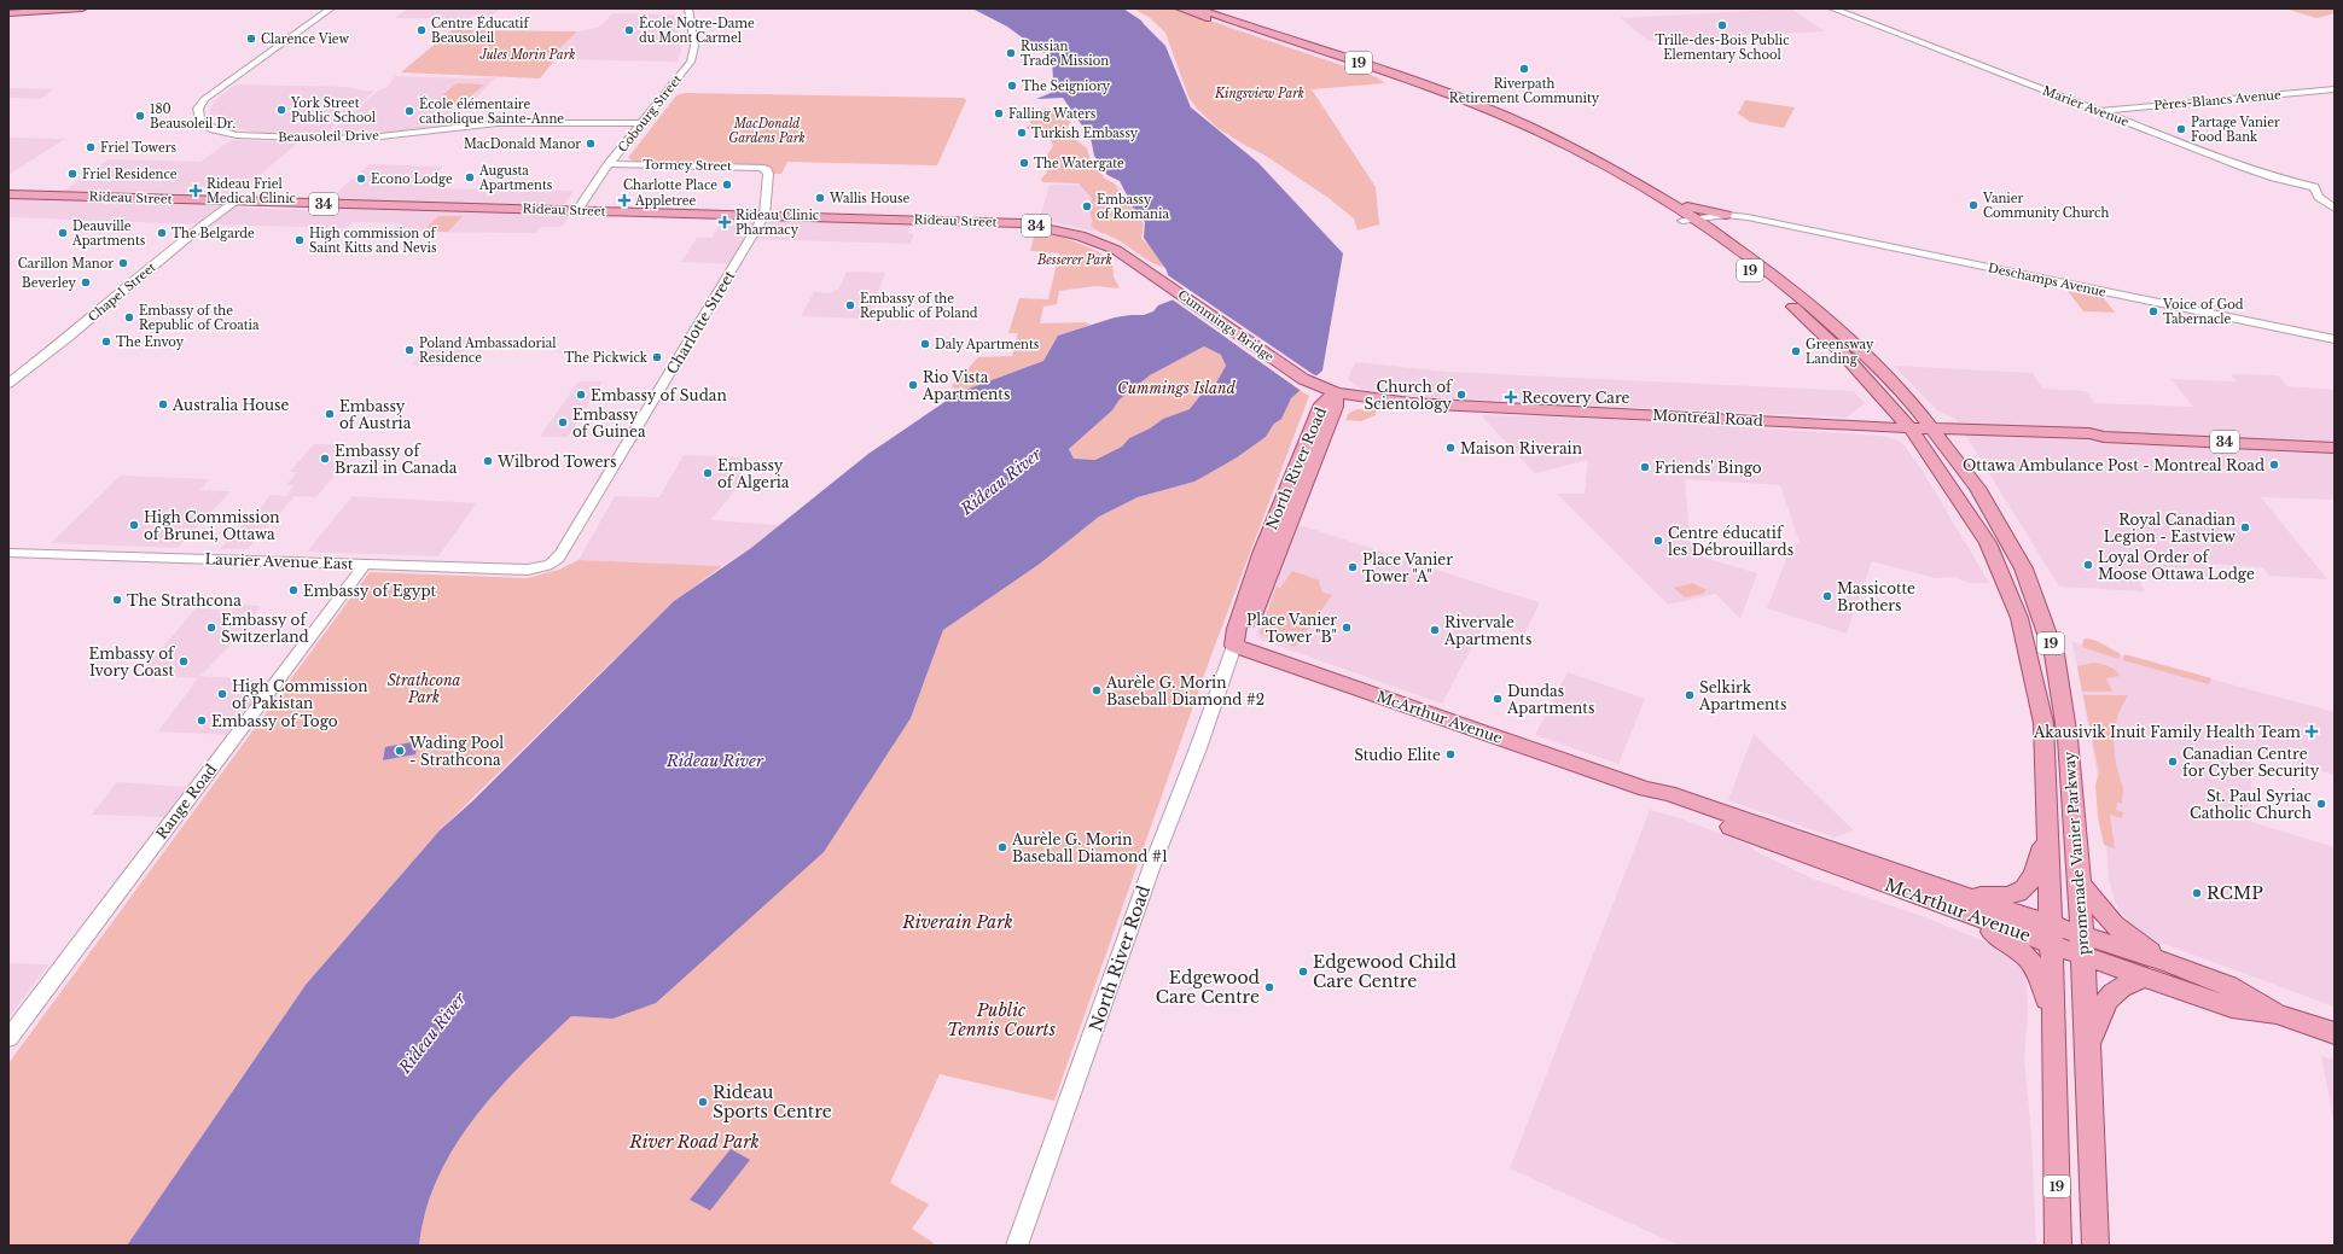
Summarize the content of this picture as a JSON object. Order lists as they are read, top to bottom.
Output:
{
  "streets": {
    "main road": [
      "19",
      "Rideau Street",
      "34",
      "Cummings Bridge",
      "Montréal Road",
      "North River Road",
      "McArthur Avenue",
      "promenade Vanier Parkway"
    ],
    "street": [
      "Pères-Blancs Avenue",
      "Marier Avenue",
      "Cobourg Street",
      "Beausoleil Drive",
      "Tormey Street",
      "Deschamps Avenue",
      "Chapel Street",
      "Charlotte Street",
      "Laurier Avenue East",
      "Range Road"
    ]
  },
  "crossings": [
    ["19", "Deschamps Avenue"],
    ["19", "Montréal Road"],
    ["19", "McArthur Avenue"],
    ["19", "promenade Vanier Parkway"],
    ["Pères-Blancs Avenue", "Marier Avenue"],
    ["Cobourg Street", "Beausoleil Drive"],
    ["Cobourg Street", "Tormey Street"],
    ["Cobourg Street", "Rideau Street"],
    ["Tormey Street", "Charlotte Street"],
    ["Rideau Street", "Chapel Street"],
    ["Rideau Street", "Charlotte Street"],
    ["Rideau Street", "Cummings Bridge"],
    ["Deschamps Avenue", "promenade Vanier Parkway"],
    ["Charlotte Street", "Laurier Avenue East"],
    ["Cummings Bridge", "Montréal Road"],
    ["Montréal Road", "North River Road"],
    ["Montréal Road", "promenade Vanier Parkway"],
    ["North River Road", "McArthur Avenue"],
    ["Laurier Avenue East", "Range Road"],
    ["McArthur Avenue", "promenade Vanier Parkway"]
  ],
  "water": ["Rideau River"],
  "parks": [
    "Jules Morin Park",
    "Kingsview Park",
    "MacDonald Gardens Park",
    "Besserer Park",
    "Cummings Island",
    "Strathcona Park",
    "Riverain Park",
    "Public Tennis Courts",
    "River Road Park"
  ],
  "places": {
    "other": [
      "Trille-des-Bois Public Elementary School",
      "Centre Éducatif Beausoleil",
      "École Notre-Dame du Mont Carmel",
      "Clarence View",
      "Russian Trade Mission",
      "Riverpath Retirement Community",
      "The Seigniory",
      "York Street Public School",
      "École élémentaire catholique Sainte-Anne",
      "Falling Waters",
      "180 Beausoleil Dr.",
      "Partage Vanier Food Bank",
      "Turkish Embassy",
      "MacDonald Manor",
      "Friel Towers",
      "The Watergate",
      "Friel Residence",
      "Augusta Apartments",
      "Econo Lodge",
      "Charlotte Place",
      "Wallis House",
      "Vanier Community Church",
      "Embassy of Romania",
      "Deauville Apartments",
      "The Belgarde",
      "High commission of Saint Kitts and Nevis",
      "Carillon Manor",
      "Beverley",
      "Embassy of the Republic of Poland",
      "Voice of God Tabernacle",
      "Embassy of the Republic of Croatia",
      "The Envoy",
      "Daly Apartments",
      "Poland Ambassadorial Residence",
      "Greensway Landing",
      "The Pickwick",
      "Rio Vista Apartments",
      "Embassy of Sudan",
      "Church of Scientology",
      "Australia House",
      "Embassy of Austria",
      "Embassy of Guinea",
      "Maison Riverain",
      "Embassy of Brazil in Canada",
      "Wilbrod Towers",
      "Ottawa Ambulance Post - Montreal Road",
      "Friends' Bingo",
      "Embassy of Algeria",
      "High Commission of Brunei, Ottawa",
      "Royal Canadian Legion - Eastview",
      "Centre éducatif les Débrouillards",
      "Loyal Order of Moose Ottawa Lodge",
      "Place Vanier Tower \"A\"",
      "Embassy of Egypt",
      "Massicotte Brothers",
      "The Strathcona",
      "Embassy of Switzerland",
      "Place Vanier Tower \"B\"",
      "Rivervale Apartments",
      "Embassy of Ivory Coast",
      "Aurèle G. Morin Baseball Diamond #2",
      "High Commission of Pakistan",
      "Selkirk Apartments",
      "Dundas Apartments",
      "Embassy of Togo",
      "Wading Pool - Strathcona",
      "Studio Elite",
      "Canadian Centre for Cyber Security",
      "St. Paul Syriac Catholic Church",
      "Aurèle G. Morin Baseball Diamond #1",
      "RCMP",
      "Edgewood Child Care Centre",
      "Edgewood Care Centre",
      "Rideau Sports Centre"
    ],
    "health": [
      "Rideau Friel Medical Clinic",
      "Appletree",
      "Rideau Clinic Pharmacy",
      "Recovery Care",
      "Akausivik Inuit Family Health Team"
    ]
  }
}
